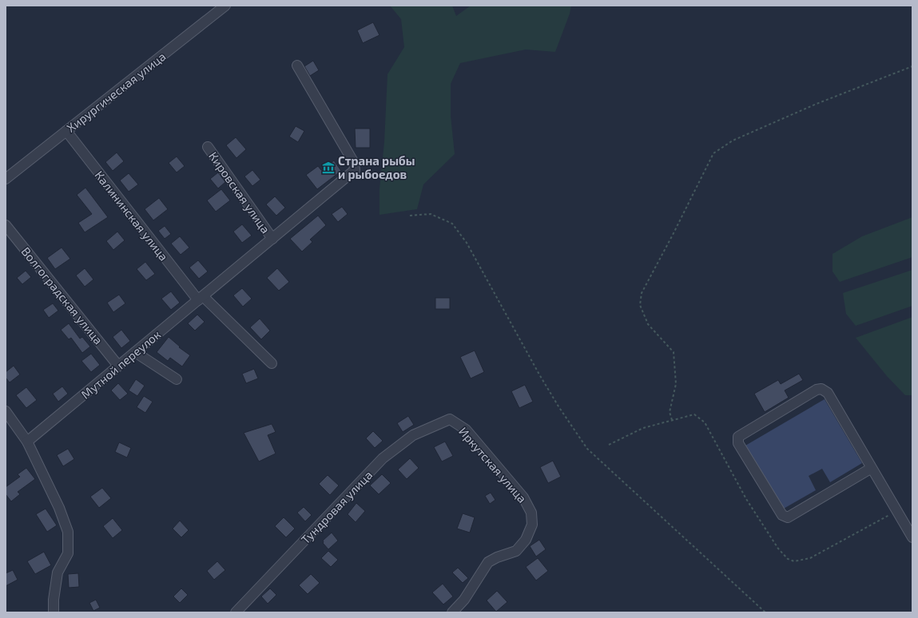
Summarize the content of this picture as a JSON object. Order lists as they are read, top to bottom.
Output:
{
  "streets": {
    "street": [
      "Хирургическая улица",
      "Кировская улица",
      "Калининская улица",
      "Волгоградская улица",
      "Мутной переулок",
      "Иркутская улица",
      "Тундровая улица"
    ]
  },
  "crossings": [
    ["Хирургическая улица", "Калининская улица"],
    ["Кировская улица", "Мутной переулок"],
    ["Калининская улица", "Мутной переулок"],
    ["Волгоградская улица", "Мутной переулок"],
    ["Иркутская улица", "Тундровая улица"]
  ],
  "places": {
    "museum": ["Страна рыбы и рыбоедов"]
  }
}
